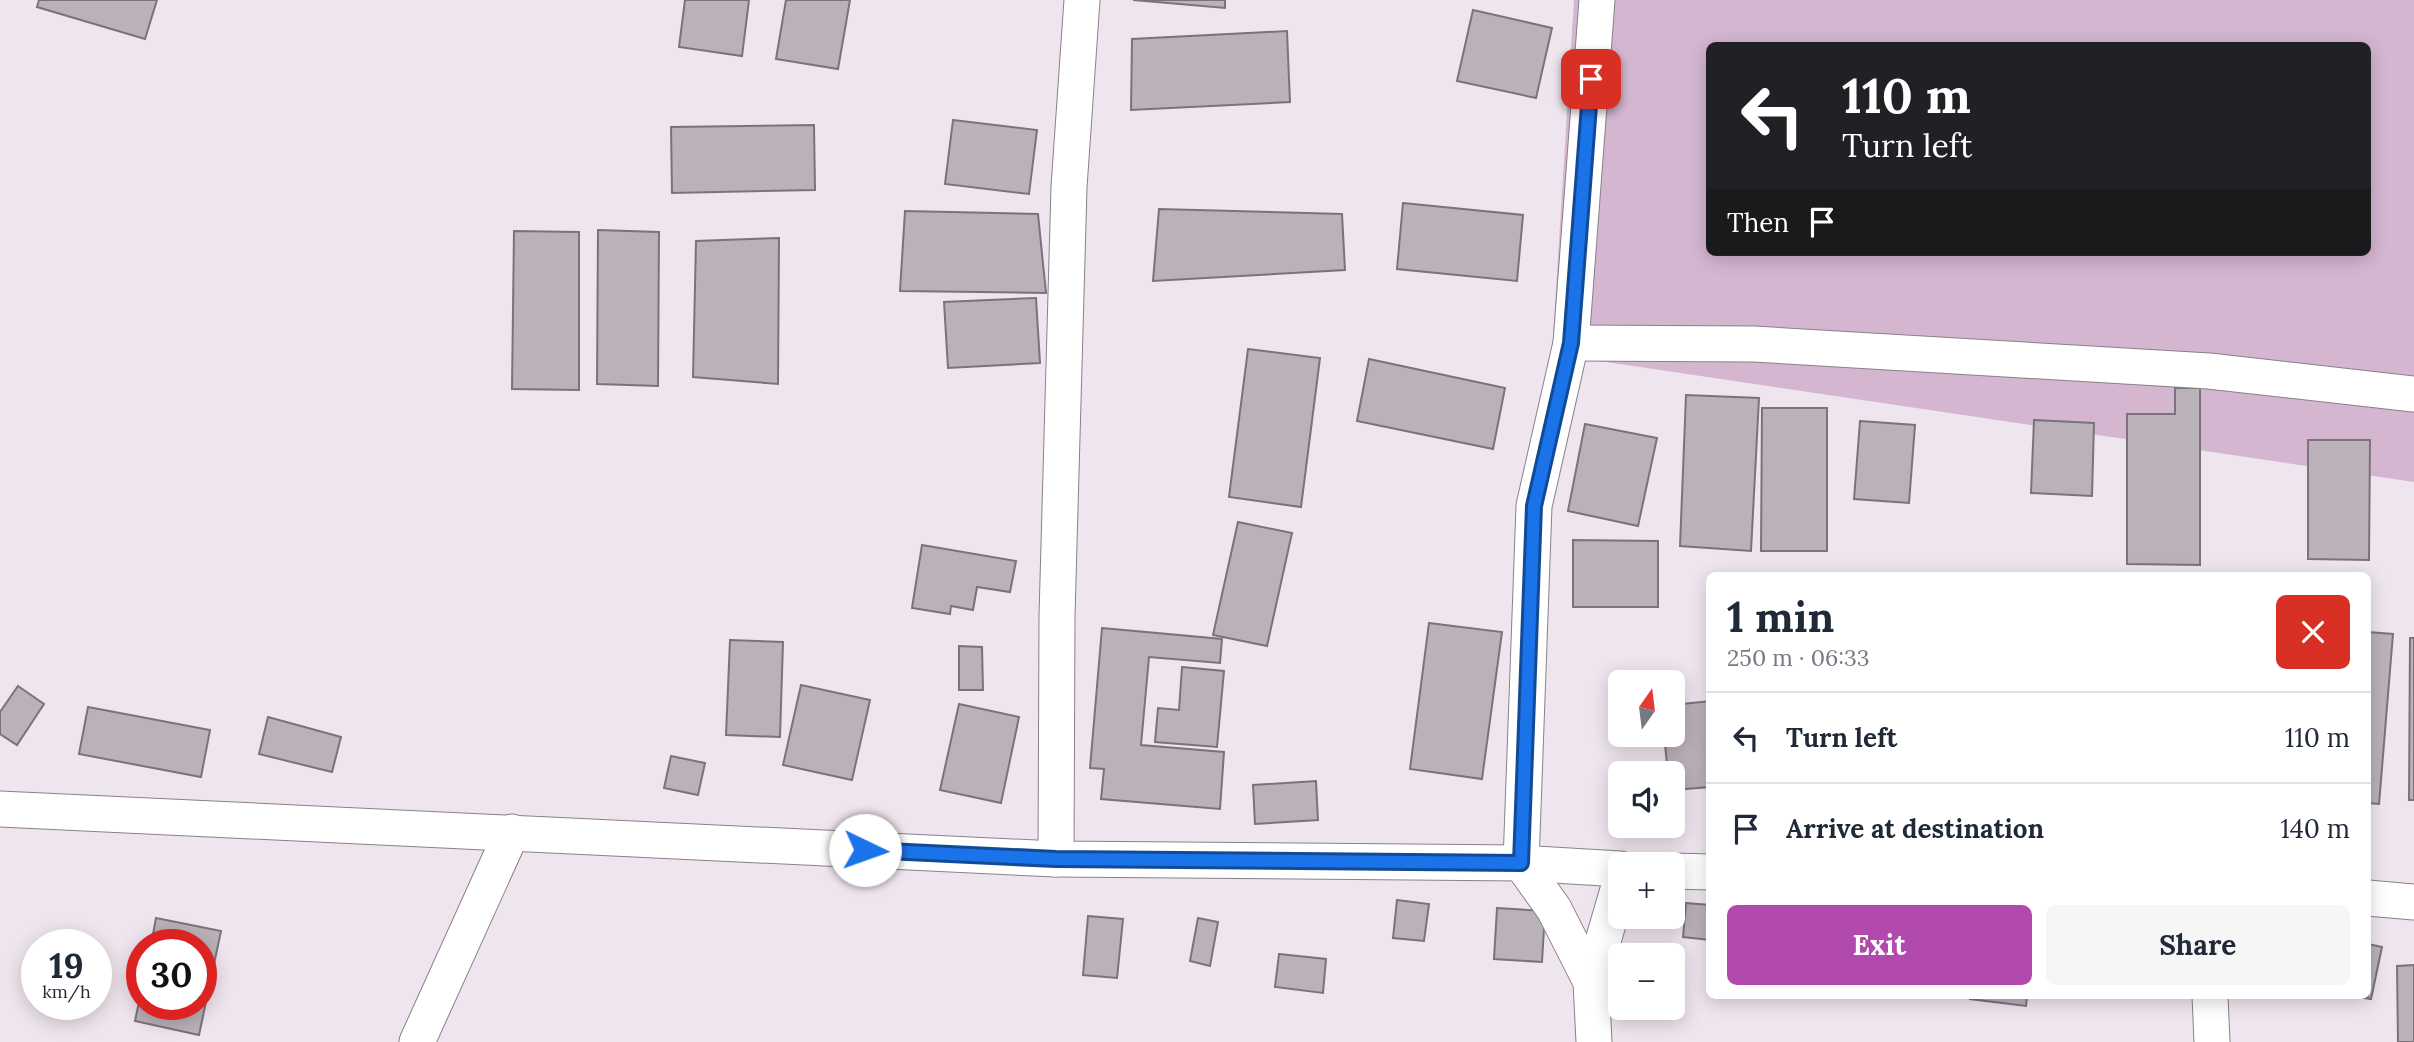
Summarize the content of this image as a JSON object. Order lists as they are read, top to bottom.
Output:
{
  "north": "top",
  "page": {
    "turn": ["110 m", "Turn left"],
    "then": "Then",
    "heading": ["1 min", "250 m · 06:33"],
    "map_buttons": ["+", "−"],
    "list": [
      {
        "name": "Turn left",
        "value": "110 m"
      },
      {
        "name": "Arrive at destination",
        "value": "140 m"
      }
    ],
    "buttons": ["Exit", "Share"],
    "speed": "19 km/h",
    "limit": "30"
  }
}
